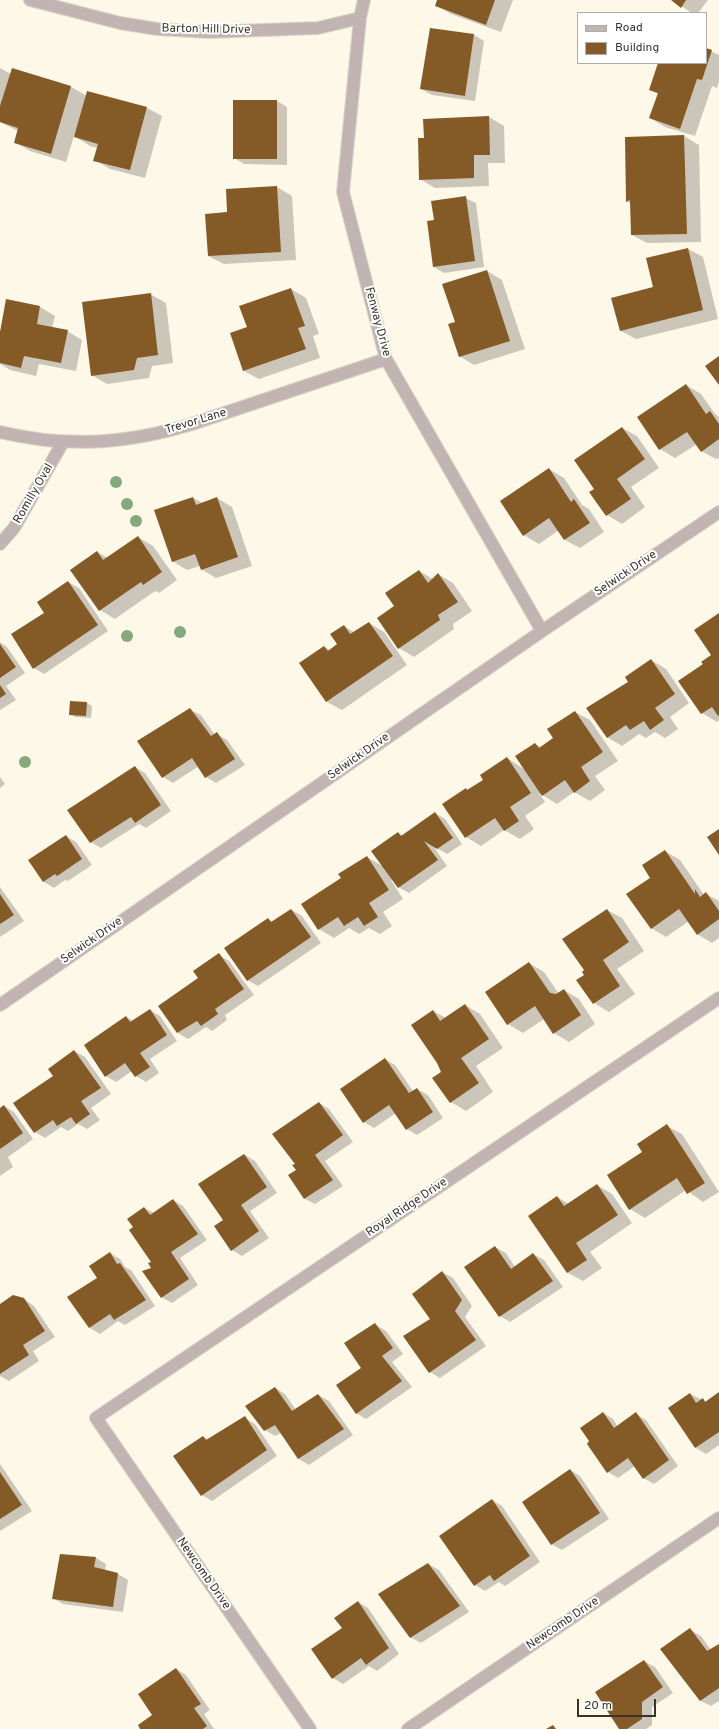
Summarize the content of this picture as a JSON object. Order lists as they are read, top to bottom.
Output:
{
  "streets": {
    "street": [
      "Barton Hill Drive",
      "Fenway Drive",
      "Trevor Lane",
      "Romilly Oval",
      "Selwick Drive",
      "Royal Ridge Drive",
      "Newcomb Drive"
    ]
  },
  "crossings": [
    ["Barton Hill Drive", "Fenway Drive"],
    ["Fenway Drive", "Trevor Lane"],
    ["Fenway Drive", "Selwick Drive"],
    ["Trevor Lane", "Romilly Oval"],
    ["Royal Ridge Drive", "Newcomb Drive"]
  ],
  "legend": ["Road", "Building"],
  "scale_bar": "20 m"
}
